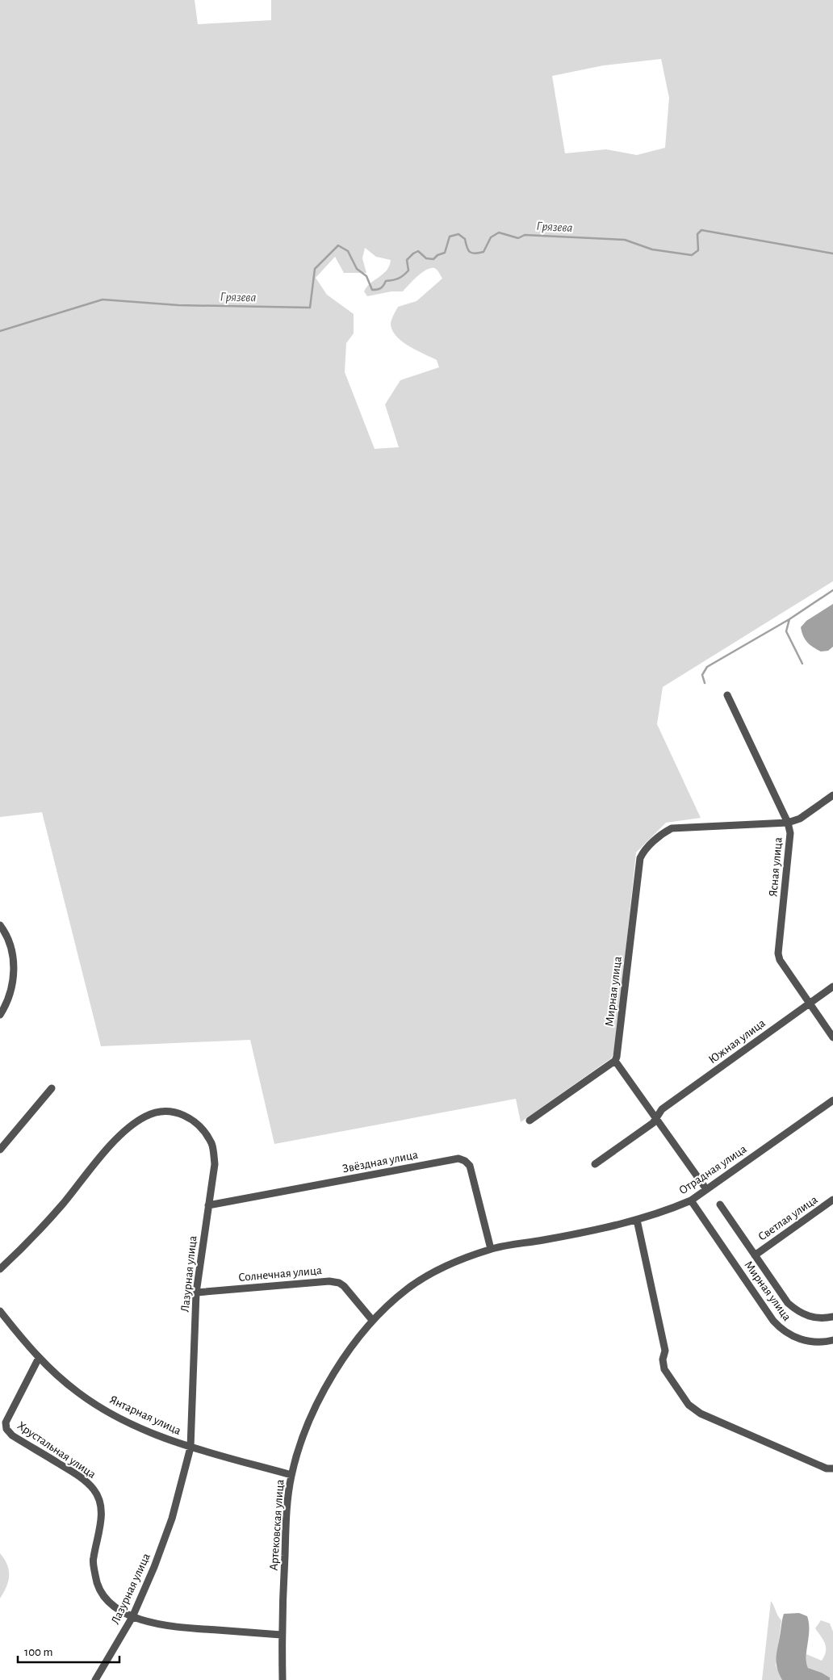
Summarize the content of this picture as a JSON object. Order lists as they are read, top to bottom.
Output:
{
  "streets": {
    "street": [
      "Ясная улица",
      "Мирная улица",
      "Южная улица",
      "Звёздная улица",
      "Отрадная улица",
      "Светлая улица",
      "Лазурная улица",
      "Солнечная улица",
      "Янтарная улица",
      "Хрустальная улица",
      "Артековская улица"
    ]
  },
  "crossings": [
    ["Ясная улица", "Мирная улица"],
    ["Ясная улица", "Южная улица"],
    ["Мирная улица", "Отрадная улица"],
    ["Мирная улица", "Светлая улица"],
    ["Звёздная улица", "Лазурная улица"],
    ["Звёздная улица", "Артековская улица"],
    ["Отрадная улица", "Артековская улица"],
    ["Лазурная улица", "Солнечная улица"],
    ["Лазурная улица", "Янтарная улица"],
    ["Лазурная улица", "Хрустальная улица"],
    ["Солнечная улица", "Артековская улица"],
    ["Янтарная улица", "Хрустальная улица"],
    ["Янтарная улица", "Артековская улица"],
    ["Хрустальная улица", "Артековская улица"]
  ],
  "water": ["Грязева"],
  "scale_bar": "100 m"
}
